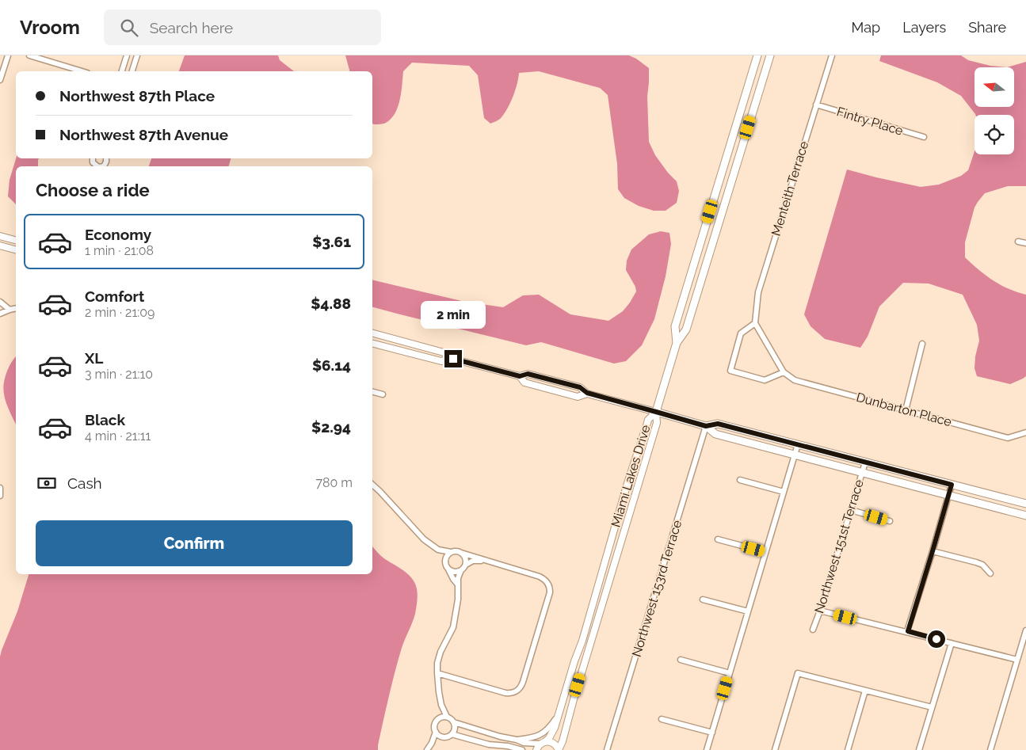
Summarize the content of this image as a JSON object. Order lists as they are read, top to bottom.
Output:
{
  "streets": {
    "street": [
      "Fintry Place",
      "Menteith Terrace",
      "Dunbarton Place",
      "Miami Lakes Drive",
      "Northwest 151st Terrace",
      "Northwest 153rd Terrace"
    ]
  },
  "crossings": [
    ["Fintry Place", "Menteith Terrace"]
  ],
  "north": "left",
  "page": {
    "header": "Vroom",
    "search": "Search here",
    "nav": ["Map", "Layers", "Share"],
    "banner": ["Northwest 87th Place", "Northwest 87th Avenue"],
    "heading": "Choose a ride",
    "list": [
      {
        "name": "Economy",
        "note": "1 min · 21:08",
        "value": "$3.61"
      },
      {
        "name": "Comfort",
        "note": "2 min · 21:09",
        "value": "$4.88"
      },
      {
        "name": "XL",
        "note": "3 min · 21:10",
        "value": "$6.14"
      },
      {
        "name": "Black",
        "note": "4 min · 21:11",
        "value": "$2.94"
      }
    ],
    "bubble": "2 min",
    "pay": ["Cash", "780 m"],
    "buttons": "Confirm"
  }
}
